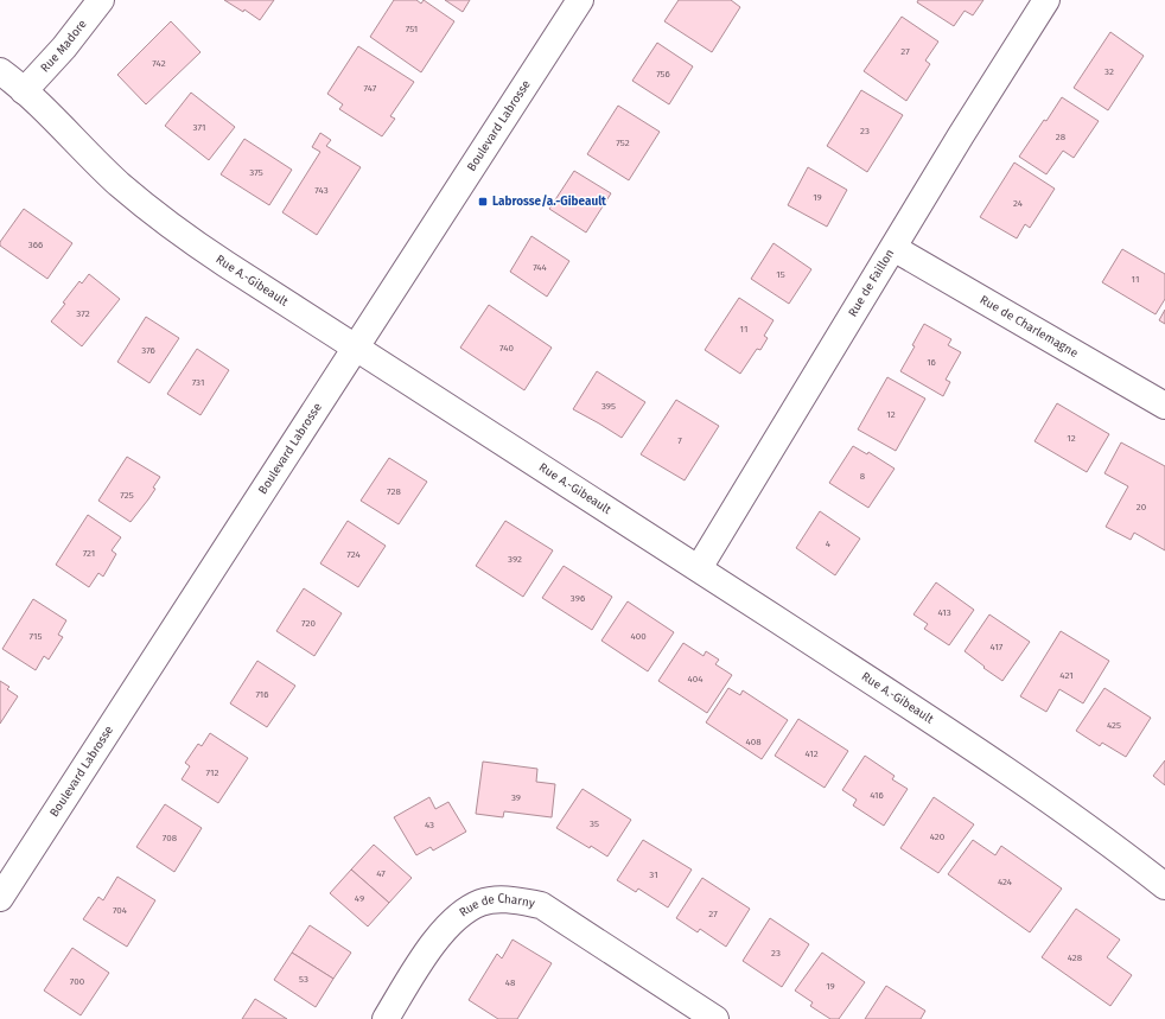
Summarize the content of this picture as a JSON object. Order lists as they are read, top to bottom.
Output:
{
  "streets": {
    "street": [
      "Rue Madore",
      "Boulevard Labrosse",
      "Rue A.-Gibeault",
      "Rue de Faillon",
      "Rue de Charlemagne",
      "Rue de Charny"
    ]
  },
  "crossings": [
    ["Rue Madore", "Rue A.-Gibeault"],
    ["Boulevard Labrosse", "Rue A.-Gibeault"],
    ["Rue A.-Gibeault", "Rue de Faillon"],
    ["Rue de Faillon", "Rue de Charlemagne"]
  ],
  "places": {
    "transit": ["Labrosse/a.-Gibeault"]
  },
  "house_numbers": [
    "751",
    "27",
    "742",
    "32",
    "756",
    "747",
    "371",
    "23",
    "28",
    "752",
    "375",
    "743",
    "19",
    "24",
    "366",
    "744",
    "15",
    "11",
    "372",
    "11",
    "740",
    "376",
    "16",
    "731",
    "395",
    "12",
    "12",
    "7",
    "8",
    "728",
    "725",
    "20",
    "4",
    "721",
    "724",
    "392",
    "396",
    "413",
    "720",
    "715",
    "400",
    "417",
    "421",
    "404",
    "716",
    "425",
    "408",
    "412",
    "712",
    "416",
    "39",
    "35",
    "43",
    "420",
    "708",
    "47",
    "31",
    "424",
    "49",
    "704",
    "27",
    "23",
    "428",
    "53",
    "700",
    "48",
    "19"
  ]
}
